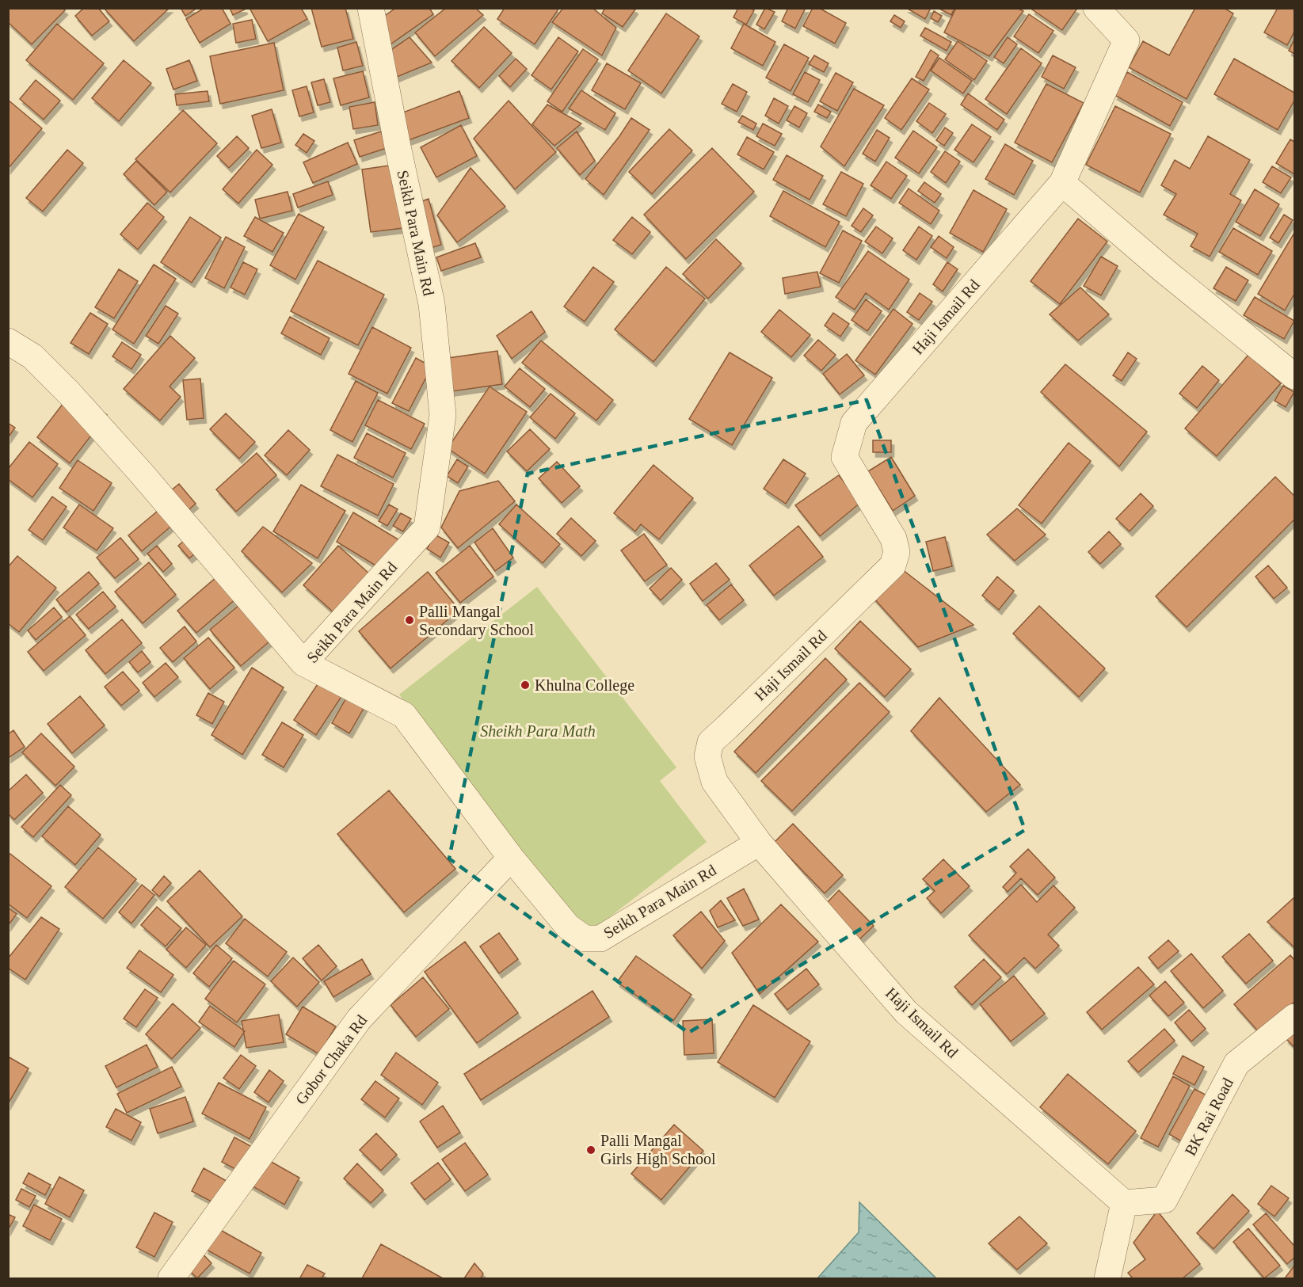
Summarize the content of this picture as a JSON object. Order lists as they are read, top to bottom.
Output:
{
  "streets": {
    "street": [
      "Seikh Para Main Rd",
      "Haji Ismail Rd",
      "Gobor Chaka Rd",
      "BK Rai Road"
    ]
  },
  "crossings": [
    ["Seikh Para Main Rd", "Haji Ismail Rd"],
    ["Seikh Para Main Rd", "Gobor Chaka Rd"],
    ["Haji Ismail Rd", "BK Rai Road"]
  ],
  "parks": ["Sheikh Para Math"],
  "places": ["Palli Mangal Secondary School", "Khulna College", "Palli Mangal Girls High School"]
}
